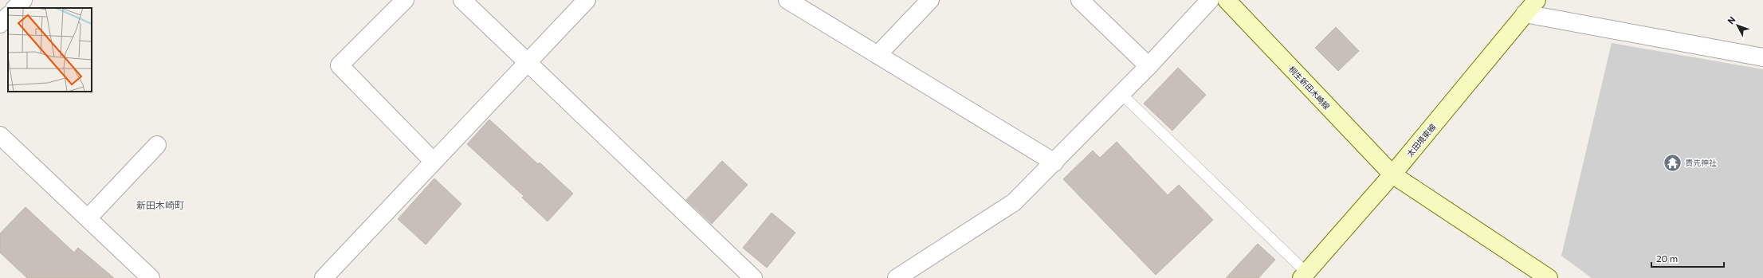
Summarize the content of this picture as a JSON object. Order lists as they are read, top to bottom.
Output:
{
  "streets": {
    "main road": ["桐生新田木崎線", "太田境東線"]
  },
  "crossings": [
    ["桐生新田木崎線", "太田境東線"]
  ],
  "districts": ["新田木崎町"],
  "places": {
    "temple": ["貴先神社"]
  },
  "scale_bar": "20 m",
  "north": "top left"
}
